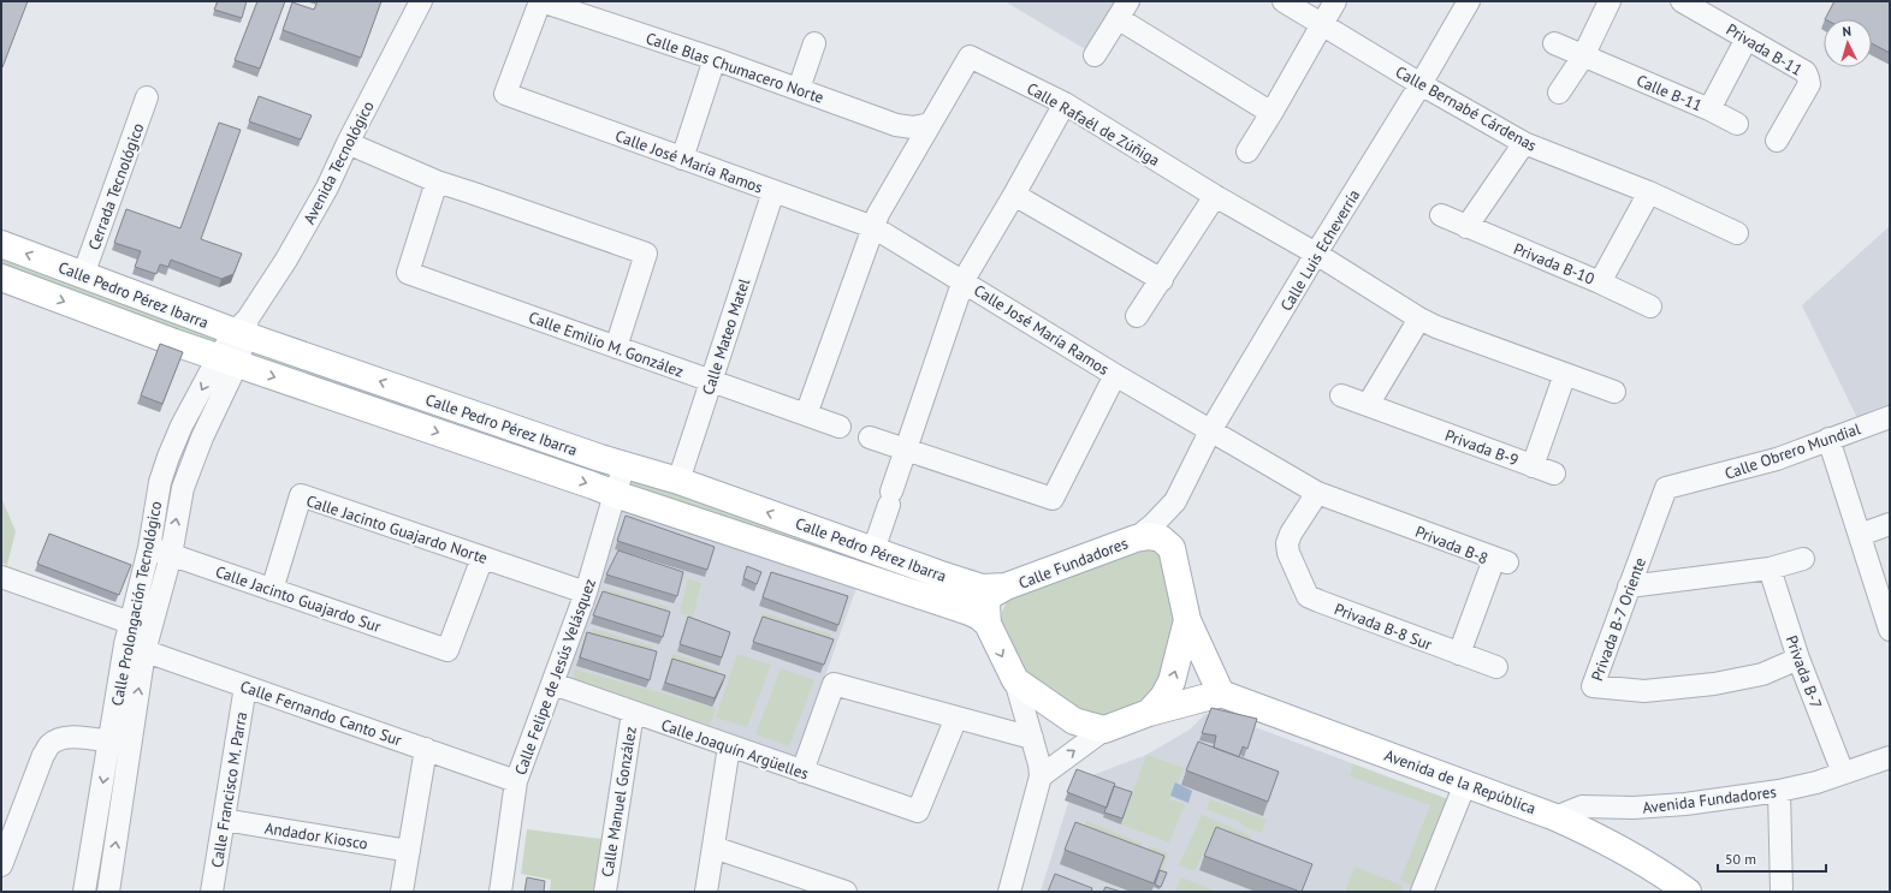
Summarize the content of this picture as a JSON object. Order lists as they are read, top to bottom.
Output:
{
  "streets": {
    "main road": ["Calle Pedro Pérez Ibarra", "Calle Fundadores", "Avenida de la República"],
    "street": [
      "Privada B-11",
      "Calle Blas Chumacero Norte",
      "Calle B-11",
      "Calle Bernabé Cárdenas",
      "Calle Rafaél de Zúñiga",
      "Calle José María Ramos",
      "Avenida Tecnológico",
      "Cerrada Tecnológico",
      "Calle Luis Echeverría",
      "Privada B-10",
      "Calle Mateo Matel",
      "Calle Emilio M. González",
      "Privada B-9",
      "Calle Obrero Mundial",
      "Calle Jacinto Guajardo Norte",
      "Privada B-8",
      "Calle Jacinto Guajardo Sur",
      "Calle Prolongación Tecnológico",
      "Privada B-7 Oriente",
      "Privada B-8 Sur",
      "Privada B-7",
      "Calle Felipe de Jesús Velásquez",
      "Calle Fernando Canto Sur",
      "Calle Joaquín Argüelles",
      "Calle Francisco M. Parra",
      "Avenida Fundadores",
      "Calle Manuel González",
      "Andador Kiosco"
    ]
  },
  "crossings": [
    ["Privada B-11", "Calle B-11"],
    ["Calle Blas Chumacero Norte", "Calle Rafaél de Zúñiga"],
    ["Calle Blas Chumacero Norte", "Calle José María Ramos"],
    ["Calle Bernabé Cárdenas", "Calle Luis Echeverría"],
    ["Calle Bernabé Cárdenas", "Privada B-10"],
    ["Calle Rafaél de Zúñiga", "Calle Luis Echeverría"],
    ["Calle Rafaél de Zúñiga", "Privada B-9"],
    ["Calle José María Ramos", "Calle Luis Echeverría"],
    ["Calle José María Ramos", "Calle Mateo Matel"],
    ["Calle José María Ramos", "Privada B-8"],
    ["Avenida Tecnológico", "Calle Pedro Pérez Ibarra"],
    ["Avenida Tecnológico", "Calle Prolongación Tecnológico"],
    ["Cerrada Tecnológico", "Calle Pedro Pérez Ibarra"],
    ["Calle Luis Echeverría", "Privada B-8"],
    ["Calle Luis Echeverría", "Calle Fundadores"],
    ["Calle Pedro Pérez Ibarra", "Calle Mateo Matel"],
    ["Calle Pedro Pérez Ibarra", "Calle Fundadores"],
    ["Calle Pedro Pérez Ibarra", "Calle Prolongación Tecnológico"],
    ["Calle Pedro Pérez Ibarra", "Calle Felipe de Jesús Velásquez"],
    ["Calle Mateo Matel", "Calle Emilio M. González"],
    ["Calle Obrero Mundial", "Privada B-7 Oriente"],
    ["Calle Jacinto Guajardo Norte", "Calle Jacinto Guajardo Sur"],
    ["Calle Jacinto Guajardo Norte", "Calle Felipe de Jesús Velásquez"],
    ["Privada B-8", "Privada B-8 Sur"],
    ["Calle Jacinto Guajardo Sur", "Calle Prolongación Tecnológico"],
    ["Calle Prolongación Tecnológico", "Calle Fernando Canto Sur"],
    ["Privada B-7 Oriente", "Privada B-7"],
    ["Privada B-7", "Avenida Fundadores"],
    ["Calle Felipe de Jesús Velásquez", "Calle Fernando Canto Sur"],
    ["Calle Felipe de Jesús Velásquez", "Calle Joaquín Argüelles"],
    ["Calle Fernando Canto Sur", "Calle Francisco M. Parra"],
    ["Calle Joaquín Argüelles", "Calle Manuel González"],
    ["Avenida de la República", "Avenida Fundadores"],
    ["Calle Francisco M. Parra", "Andador Kiosco"]
  ],
  "scale_bar": "50 m",
  "north": "top"
}
